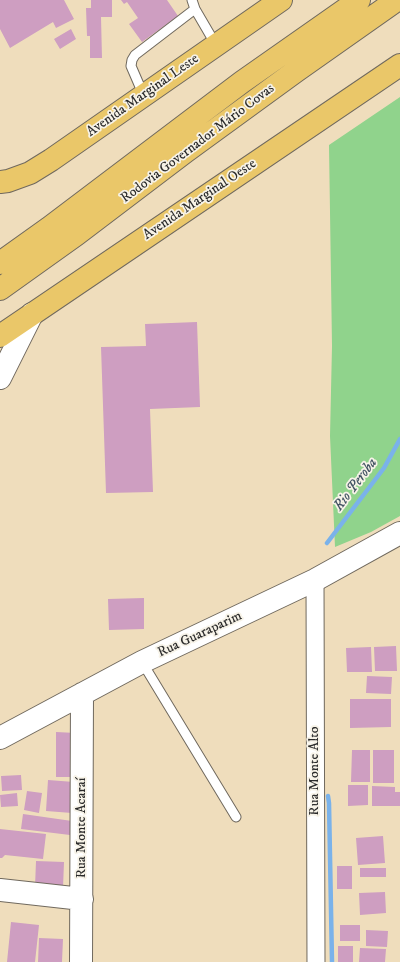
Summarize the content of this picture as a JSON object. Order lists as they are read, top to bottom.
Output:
{
  "streets": {
    "main road": ["Avenida Marginal Leste", "Rodovia Governador Mário Covas", "Avenida Marginal Oeste"],
    "street": ["Rua Guaraparim", "Rua Monte Alto", "Rua Monte Acaraí"]
  },
  "crossings": [
    ["Rua Guaraparim", "Rua Monte Alto"],
    ["Rua Guaraparim", "Rua Monte Acaraí"]
  ],
  "water": ["Rio Peroba"]
}
